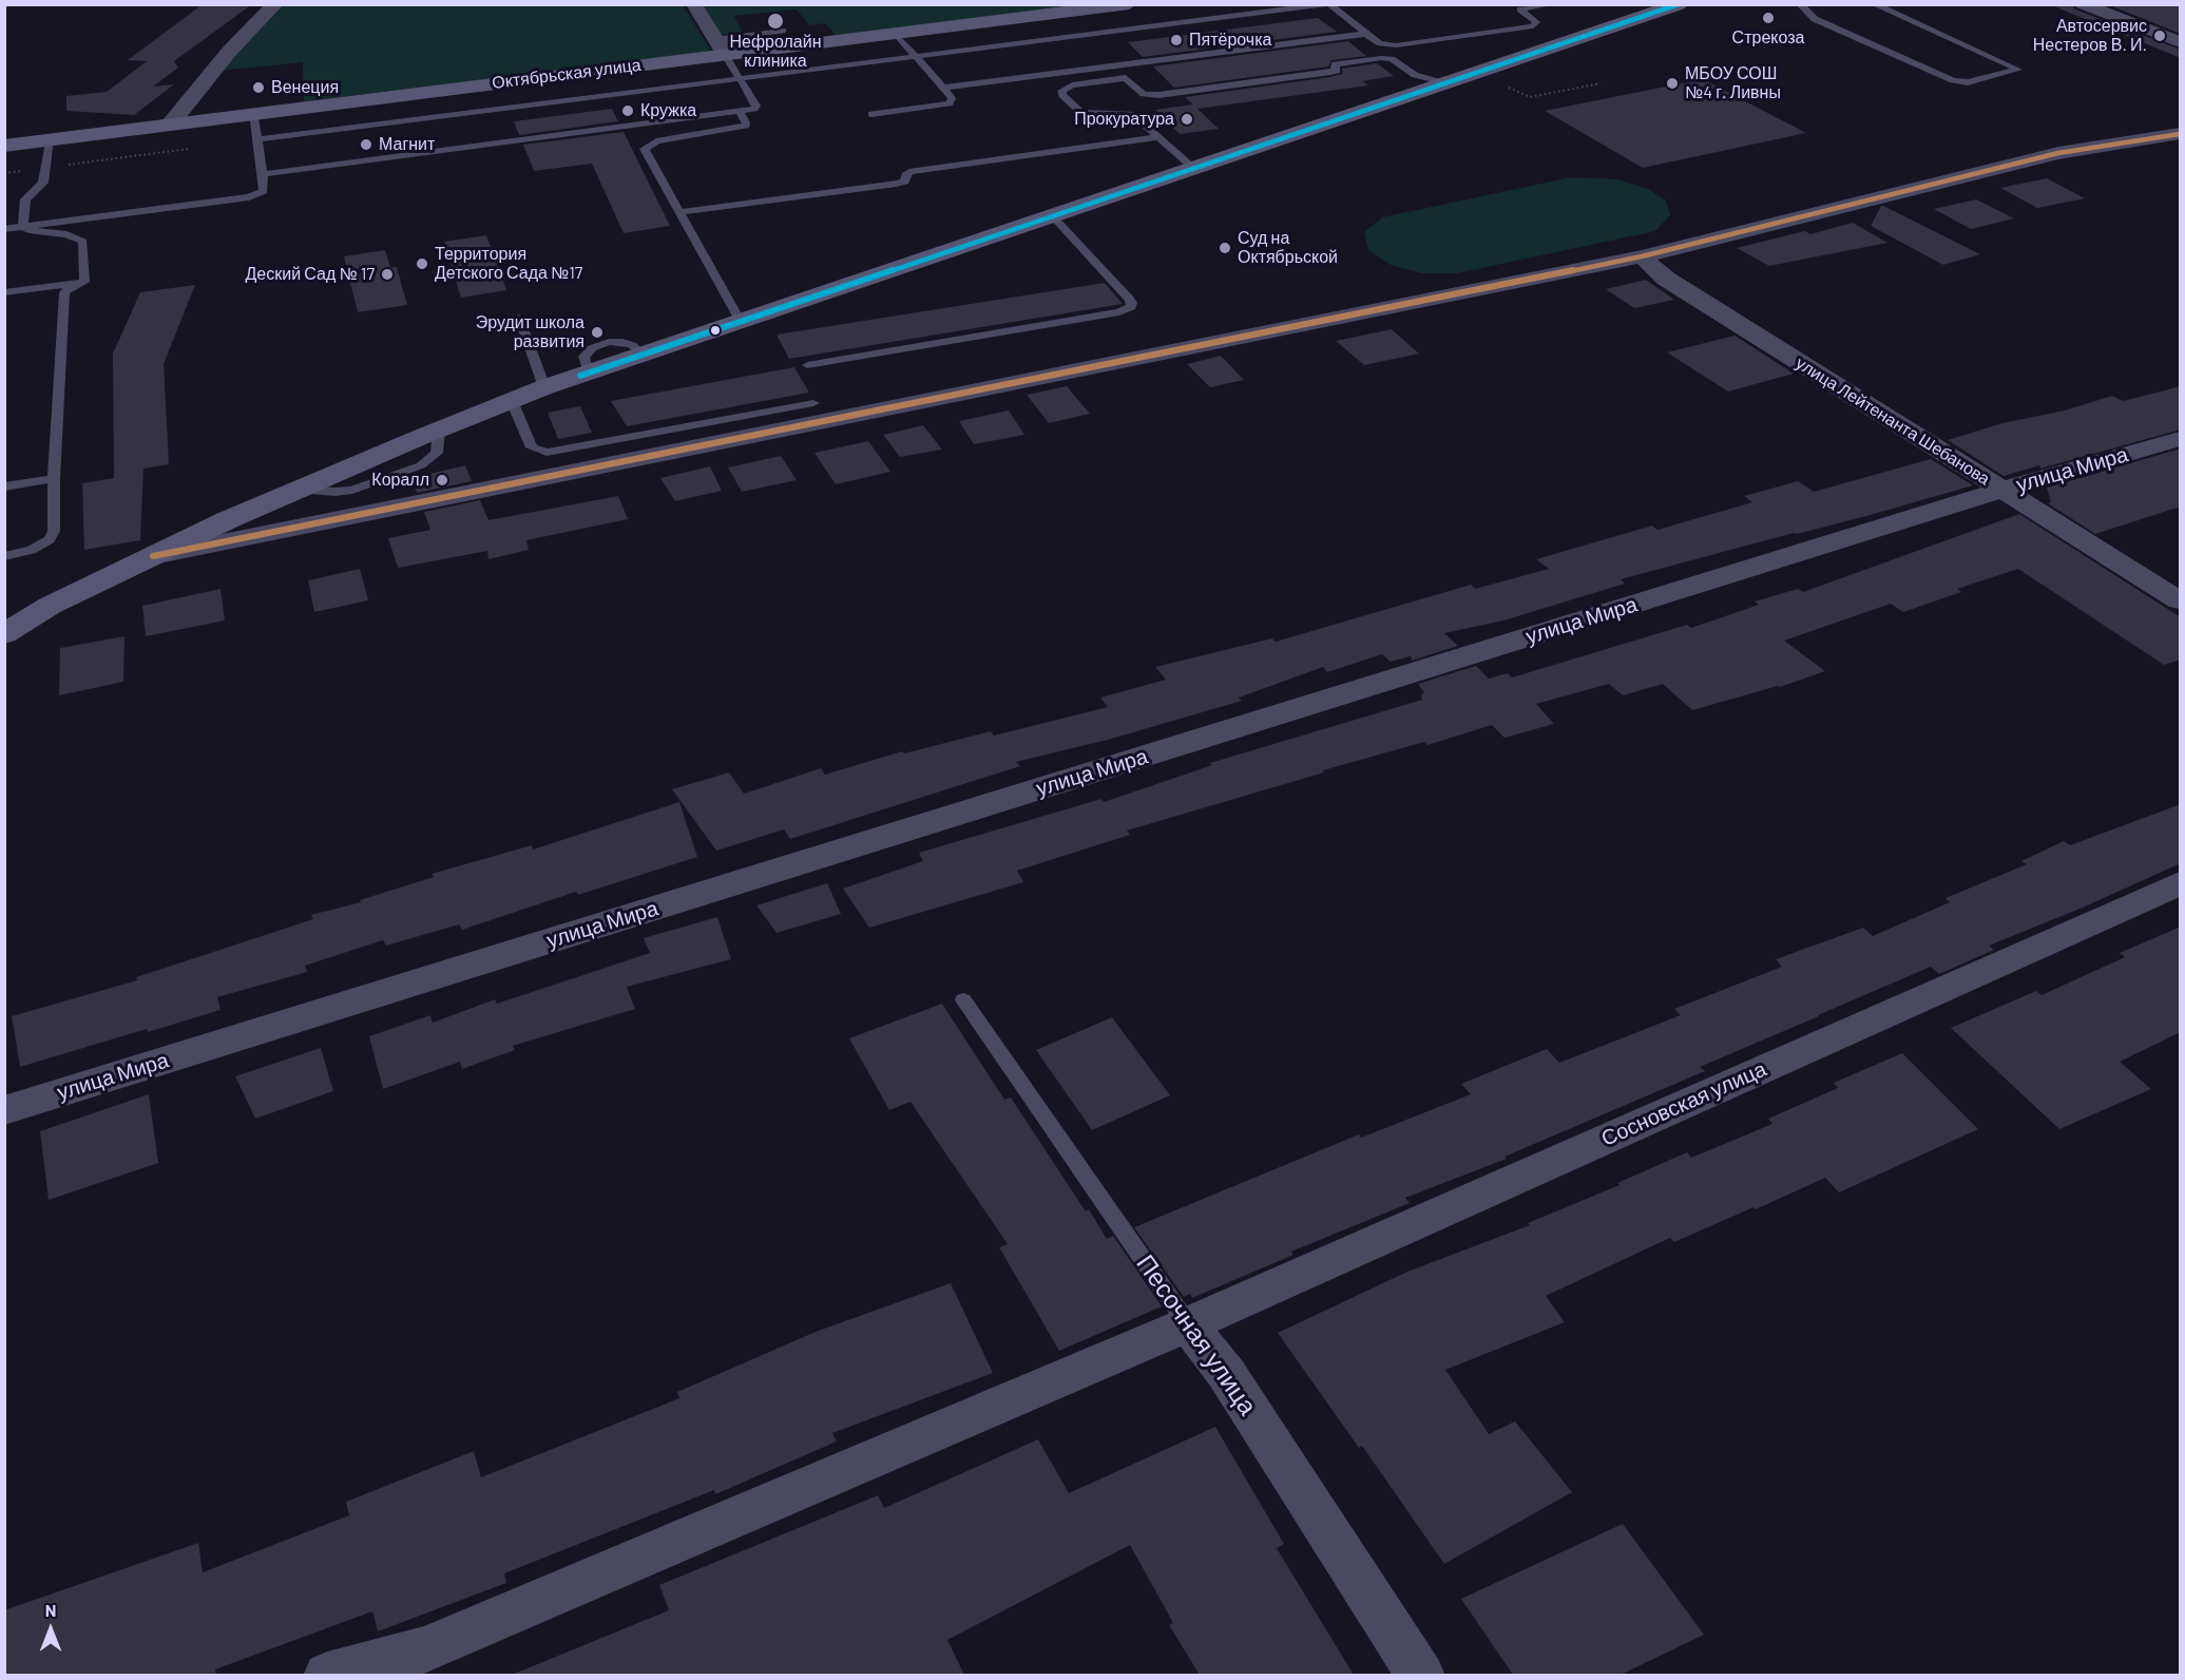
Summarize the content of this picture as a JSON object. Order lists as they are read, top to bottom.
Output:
{
  "streets": {
    "street": [
      "Октябрьская улица",
      "улица Лейтенанта Шебанова",
      "улица Мира",
      "Сосновская улица",
      "Песочная улица"
    ]
  },
  "crossings": [
    ["улица Лейтенанта Шебанова", "улица Мира"],
    ["Сосновская улица", "Песочная улица"]
  ],
  "places": [
    "Стрекоза",
    "Нефролайн клиника",
    "Автосервис Нестеров В. И.",
    "Пятёрочка",
    "МБОУ СОШ №4 г. Ливны",
    "Венеция",
    "Кружка",
    "Прокуратура",
    "Магнит",
    "Суд на Октябрьской",
    "Территория Детского Сада №17",
    "Деский Сад № 17",
    "Эрудит школа развития",
    "Коралл"
  ],
  "north": "top"
}
